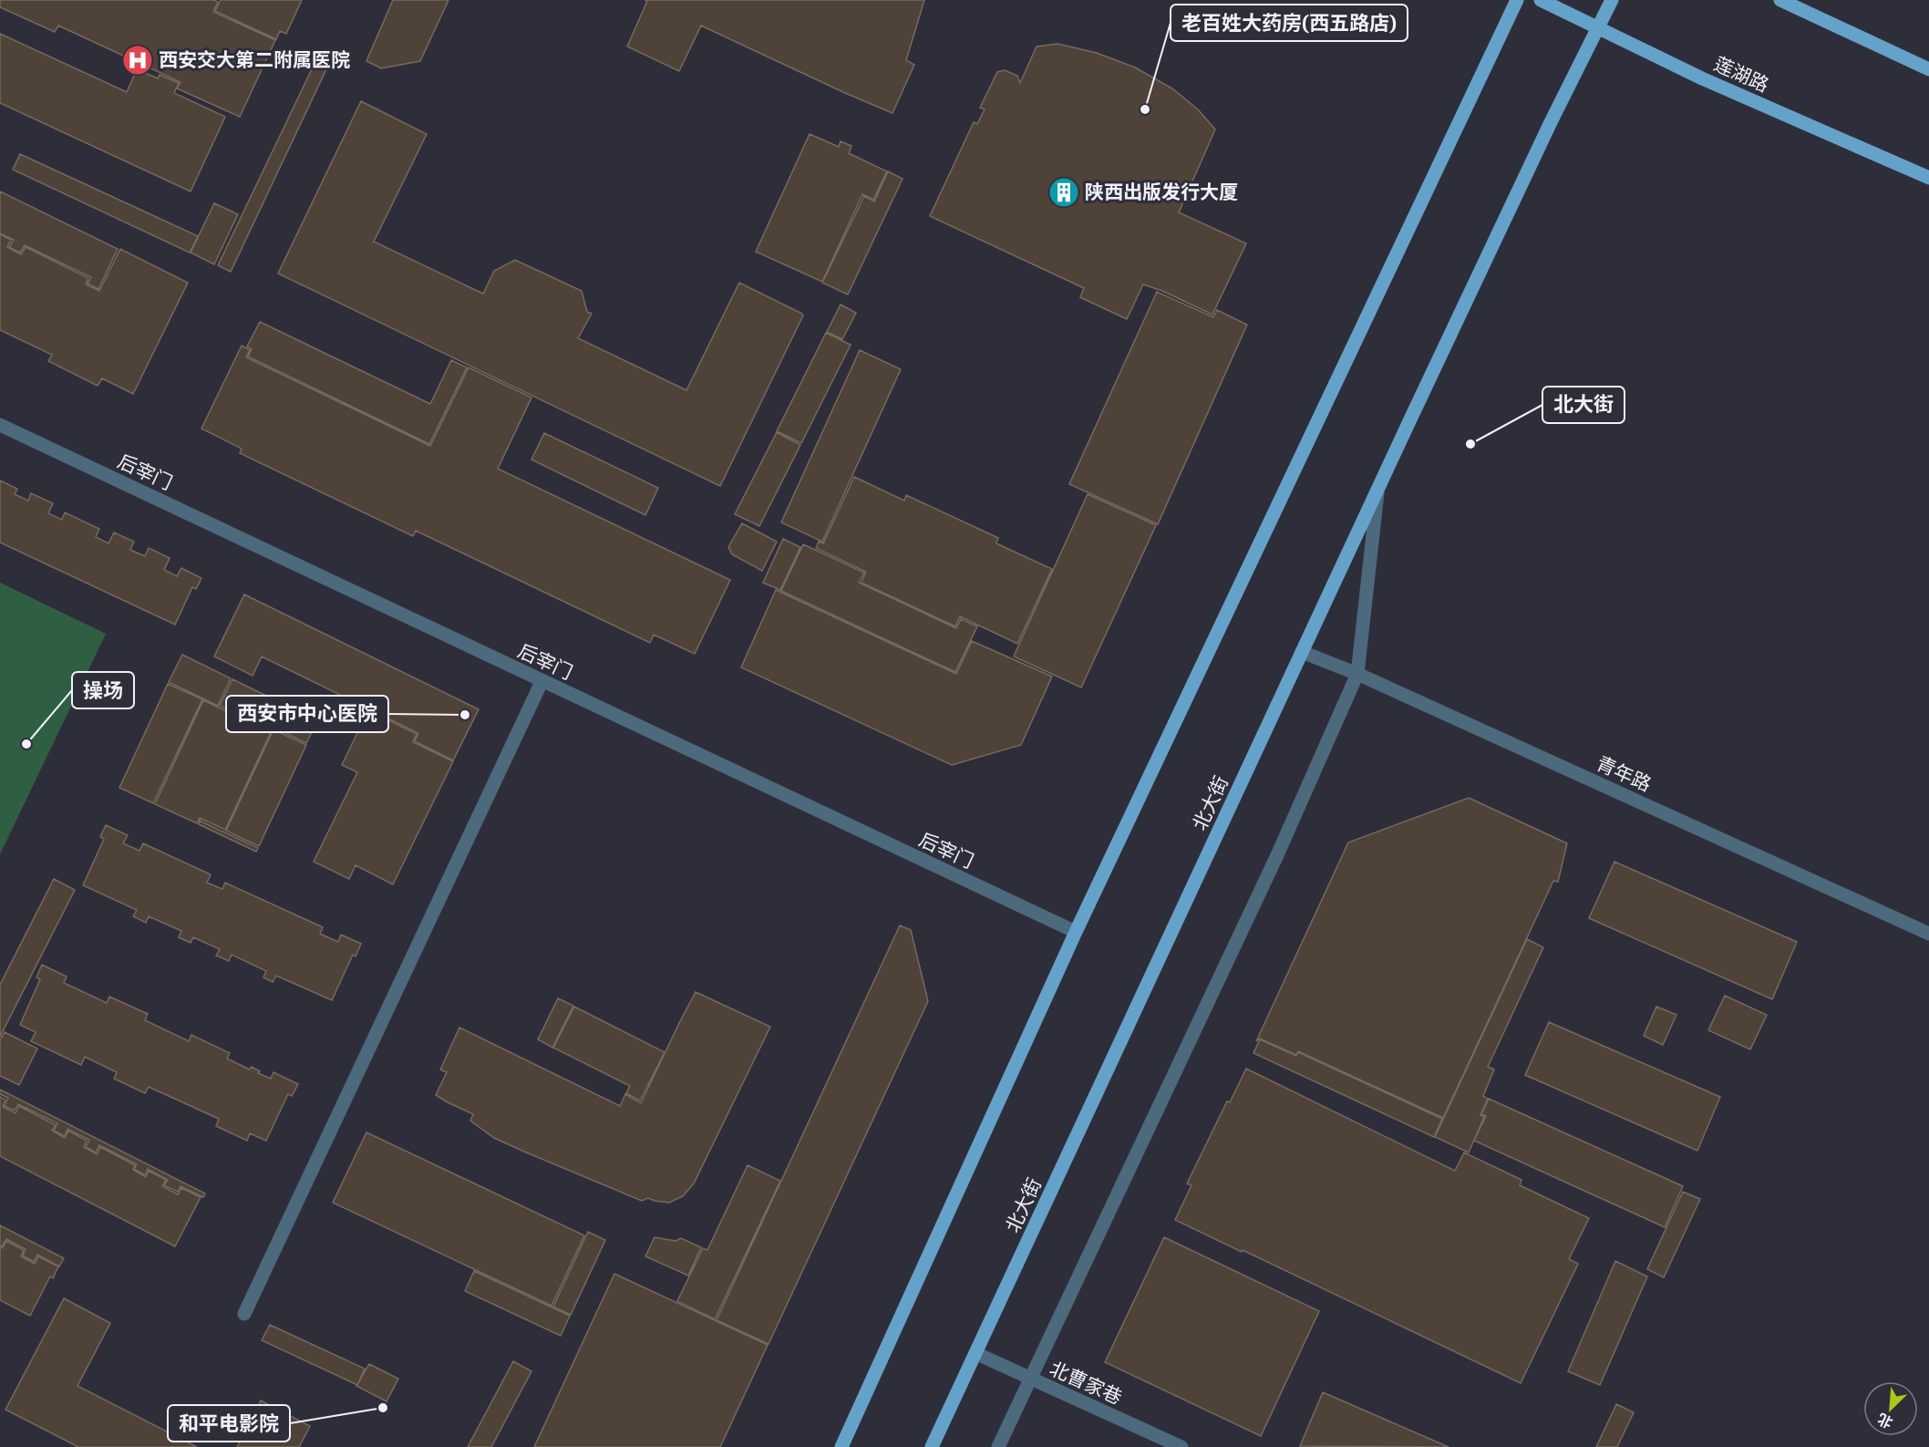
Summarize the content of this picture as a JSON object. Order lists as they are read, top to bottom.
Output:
{
  "streets": {
    "main road": ["莲湖路", "北大街"],
    "street": ["后宰门", "青年路", "北曹家巷"]
  },
  "crossings": [
    ["莲湖路", "北大街"],
    ["青年路", "北大街"],
    ["北大街", "北曹家巷"]
  ],
  "places": {
    "hospital": ["西安交大第二附属医院"],
    "other": [
      "老百姓大药房(西五路店)",
      "北大街",
      "西安市中心医院",
      "操场",
      "和平电影院"
    ],
    "building": ["陕西出版发行大厦"]
  },
  "north": "bottom left"
}
